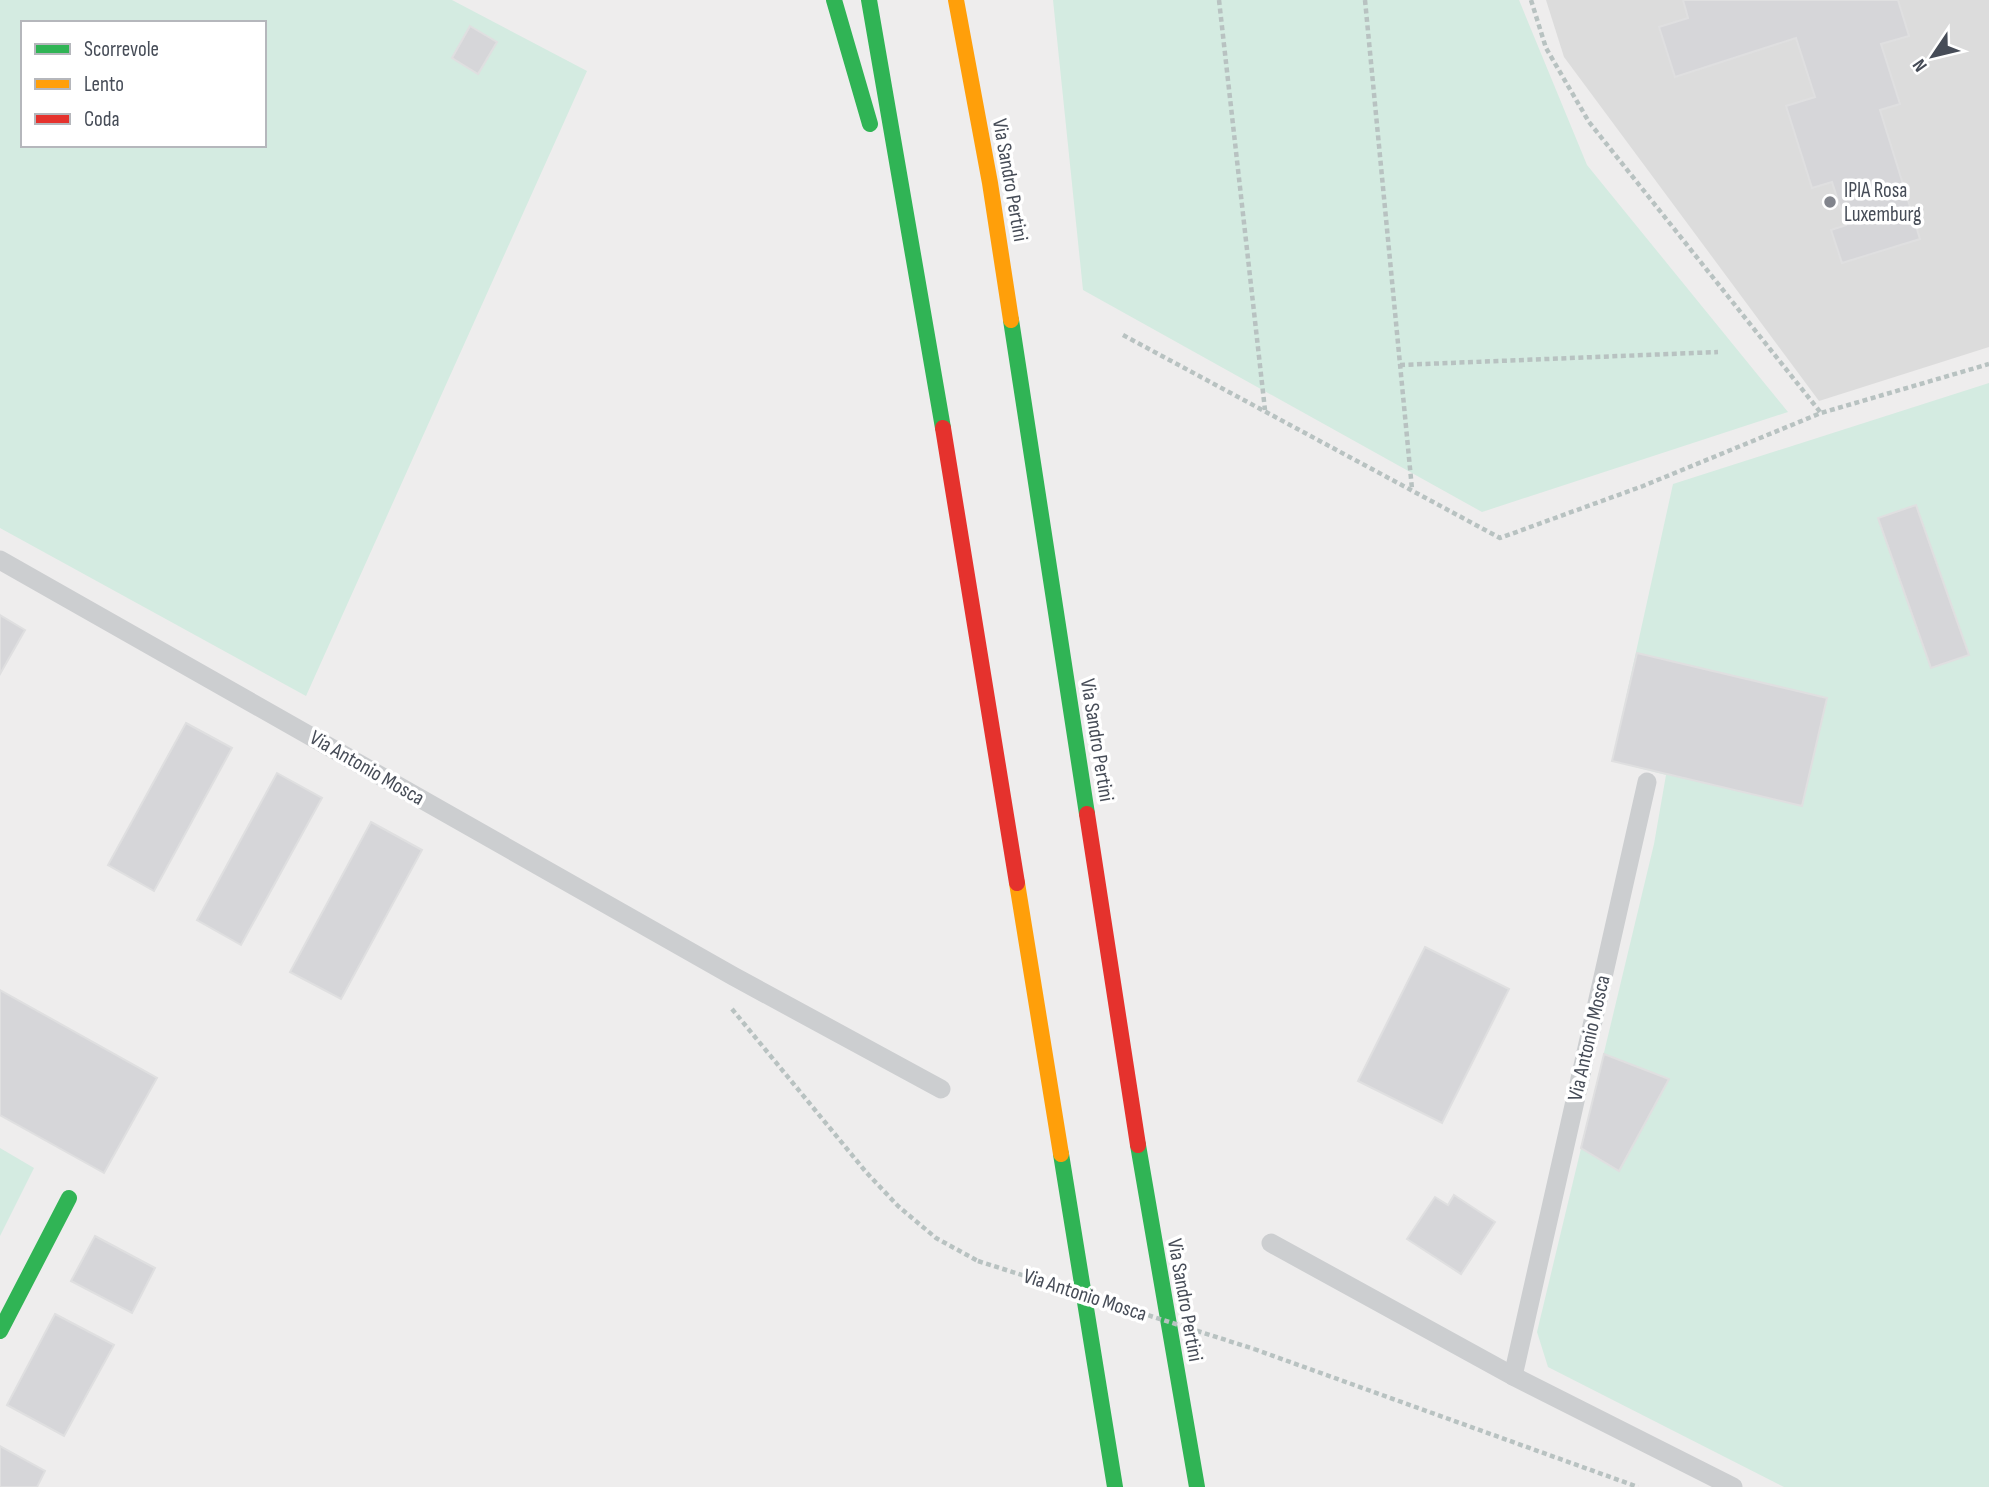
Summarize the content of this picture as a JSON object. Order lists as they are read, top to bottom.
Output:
{
  "streets": {
    "main road": ["Via Sandro Pertini"],
    "lane": ["Via Antonio Mosca"]
  },
  "places": ["IPIA Rosa Luxemburg"],
  "legend": ["Scorrevole", "Lento", "Coda"],
  "north": "bottom left"
}
